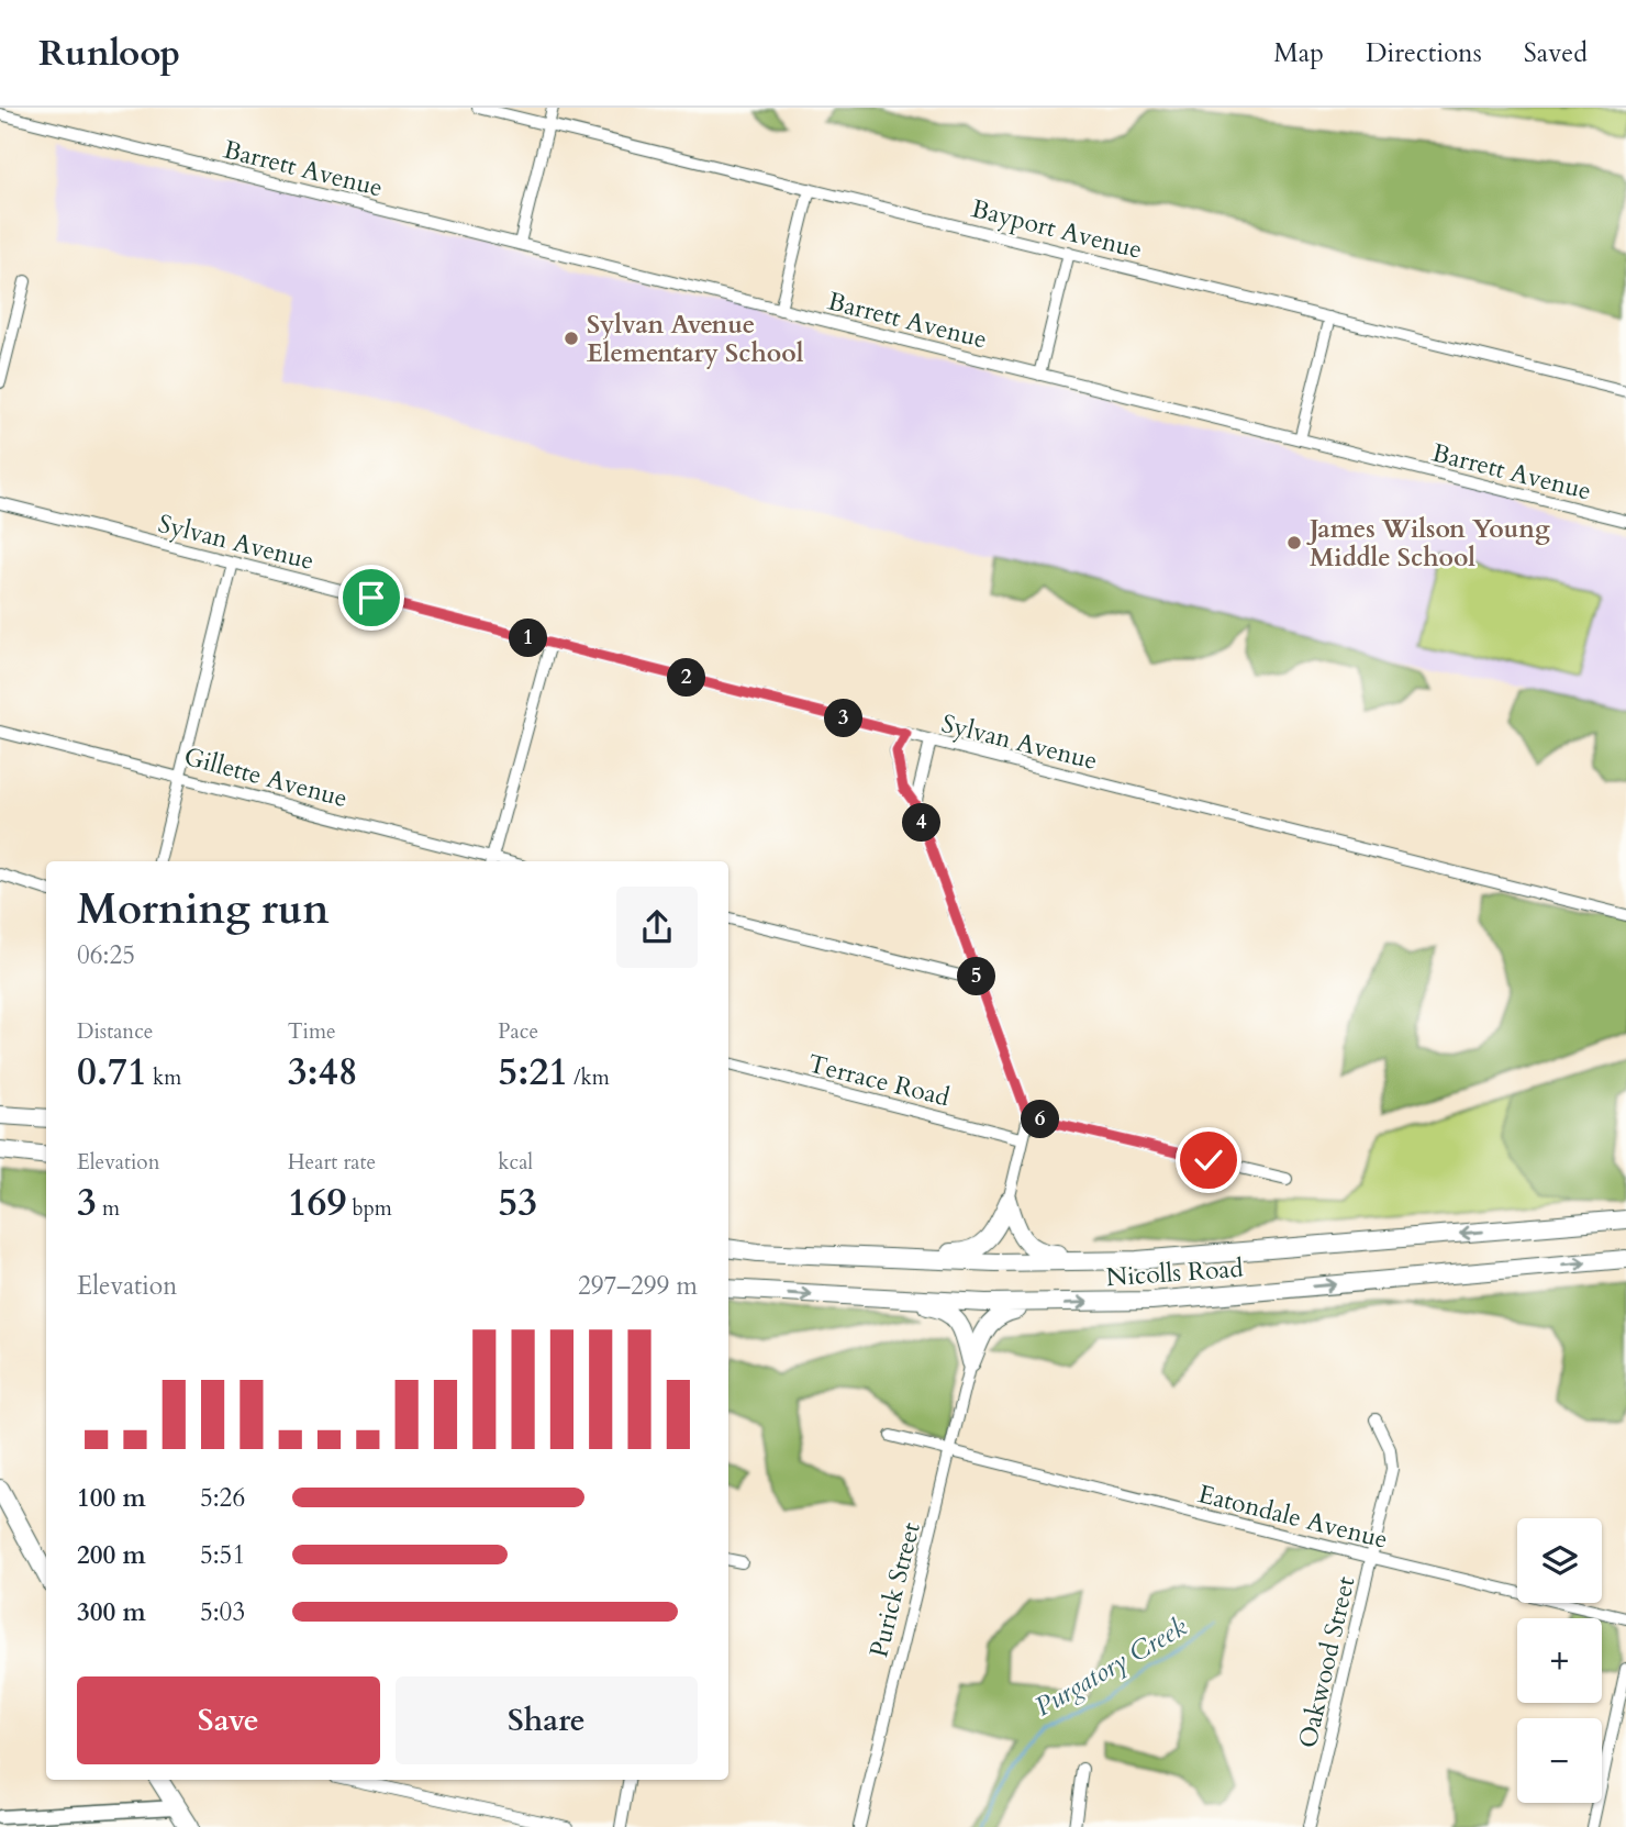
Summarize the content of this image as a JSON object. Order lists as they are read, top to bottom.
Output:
{
  "streets": {
    "main road": ["Nicolls Road"],
    "street": [
      "Barrett Avenue",
      "Bayport Avenue",
      "Sylvan Avenue",
      "Gillette Avenue",
      "Terrace Road",
      "Eatondale Avenue",
      "Purick Street",
      "Oakwood Street"
    ]
  },
  "crossings": [
    ["Eatondale Avenue", "Purick Street"],
    ["Eatondale Avenue", "Oakwood Street"]
  ],
  "water": ["Purgatory Creek"],
  "places": ["Sylvan Avenue Elementary School", "James Wilson Young Middle School"],
  "page": {
    "header": "Runloop",
    "nav": ["Map", "Directions", "Saved"],
    "pins": [
      "1",
      "2",
      "3",
      "4",
      "5",
      "6"
    ],
    "heading": ["Morning run", "06:25"],
    "stats": [
      ["Distance", "0.71 km"],
      ["Time", "3:48"],
      ["Pace", "5:21 /km"],
      ["Elevation", "3 m"],
      ["Heart rate", "169 bpm"],
      ["kcal", "53"]
    ],
    "chart": ["Elevation", "297–299 m"],
    "list": [
      {
        "name": "100 m",
        "note": "5:26"
      },
      {
        "name": "200 m",
        "note": "5:51"
      },
      {
        "name": "300 m",
        "note": "5:03"
      }
    ],
    "map_buttons": ["+", "−"],
    "buttons": ["Save", "Share"]
  }
}
